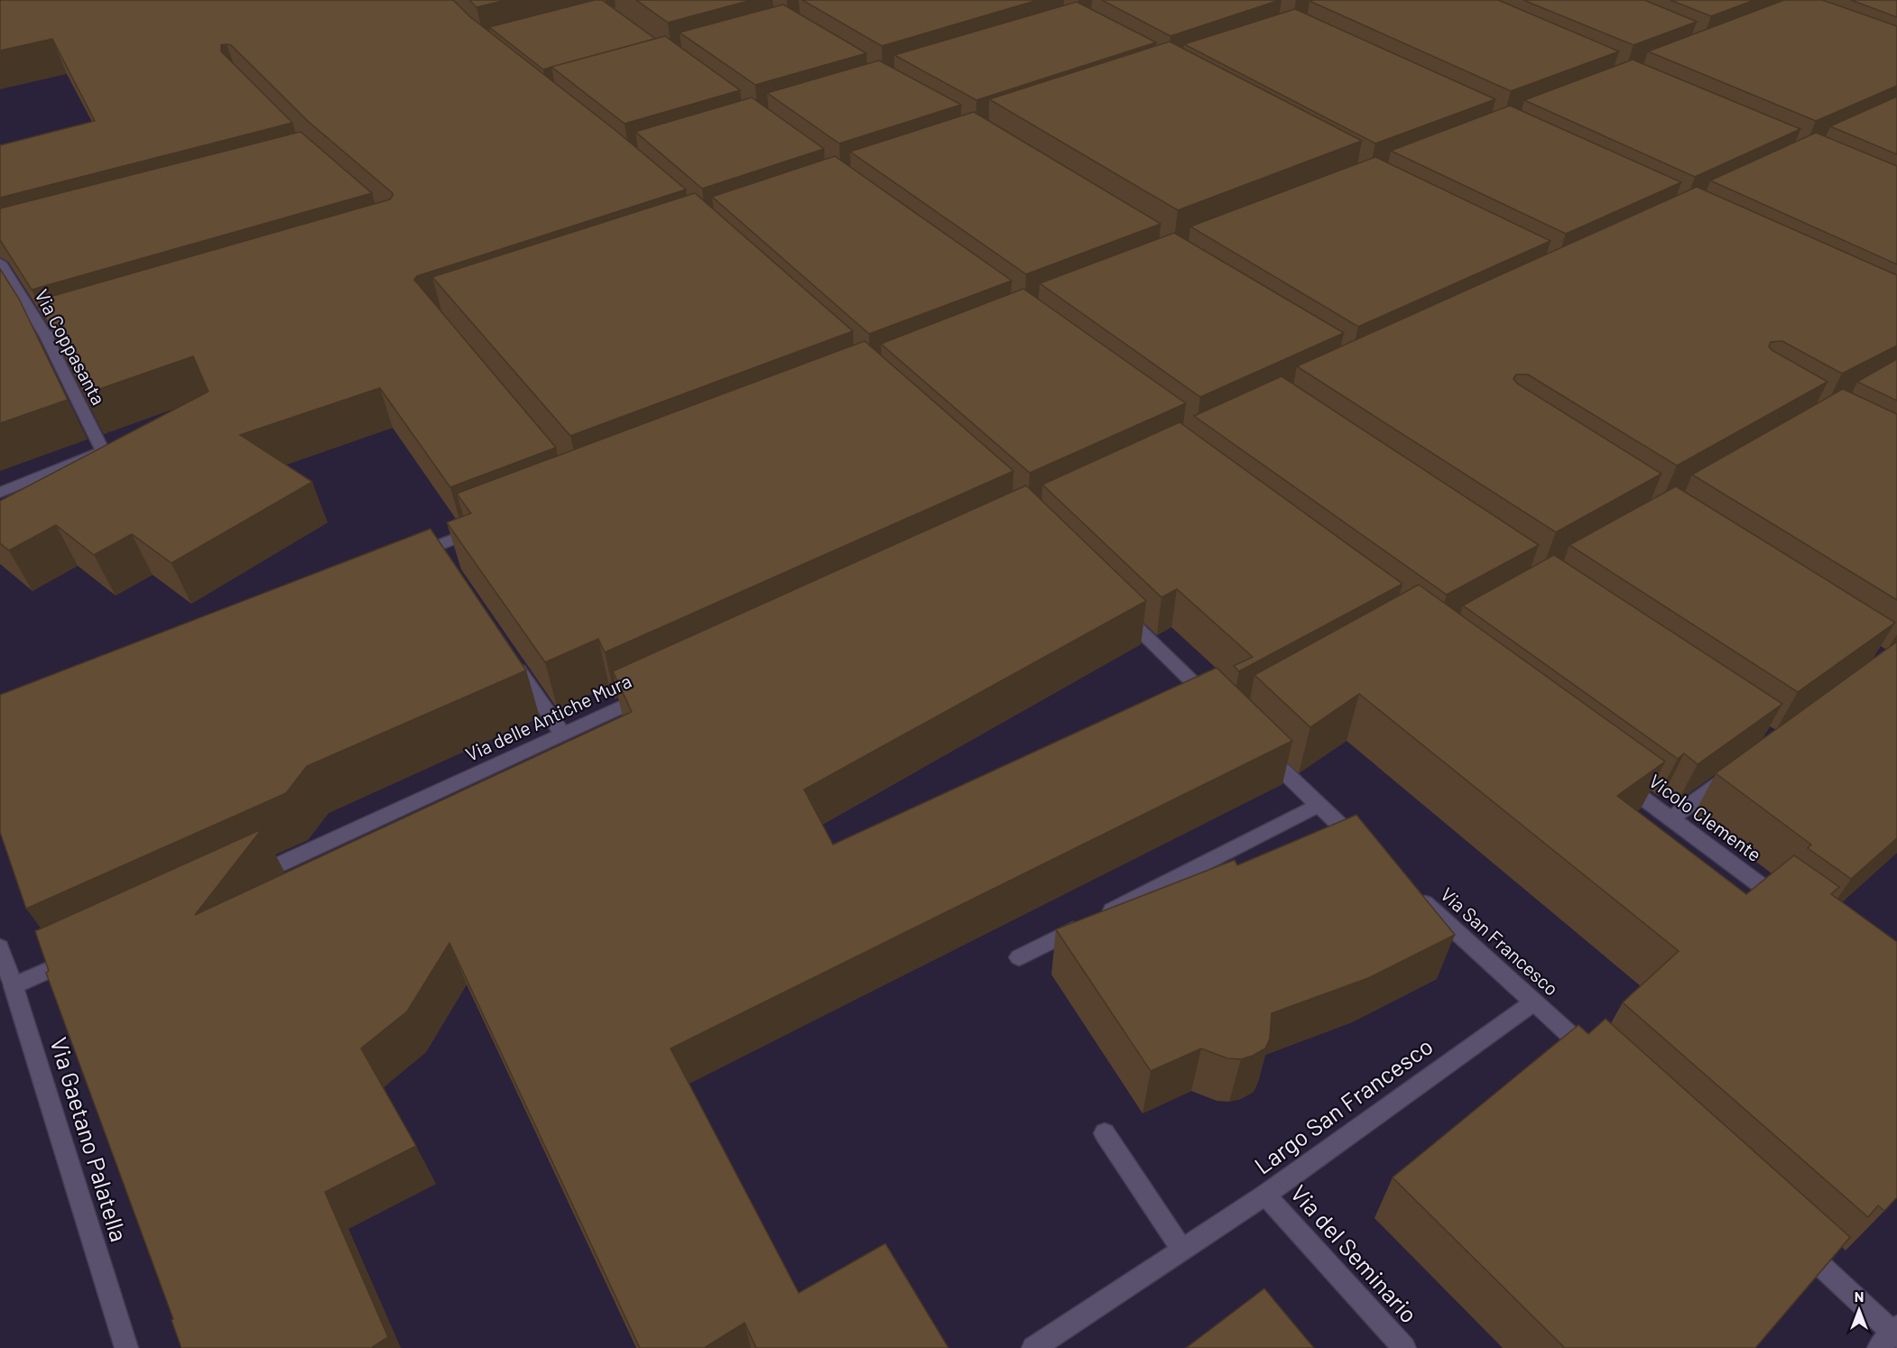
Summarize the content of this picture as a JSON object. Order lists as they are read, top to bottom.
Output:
{
  "streets": {
    "street": [
      "Via Coppasanta",
      "Via delle Antiche Mura",
      "Vicolo Clemente",
      "Via San Francesco",
      "Largo San Francesco",
      "Via Gaetano Palatella",
      "Via del Seminario"
    ]
  },
  "crossings": [
    ["Via San Francesco", "Largo San Francesco"],
    ["Largo San Francesco", "Via del Seminario"]
  ],
  "north": "top"
}
